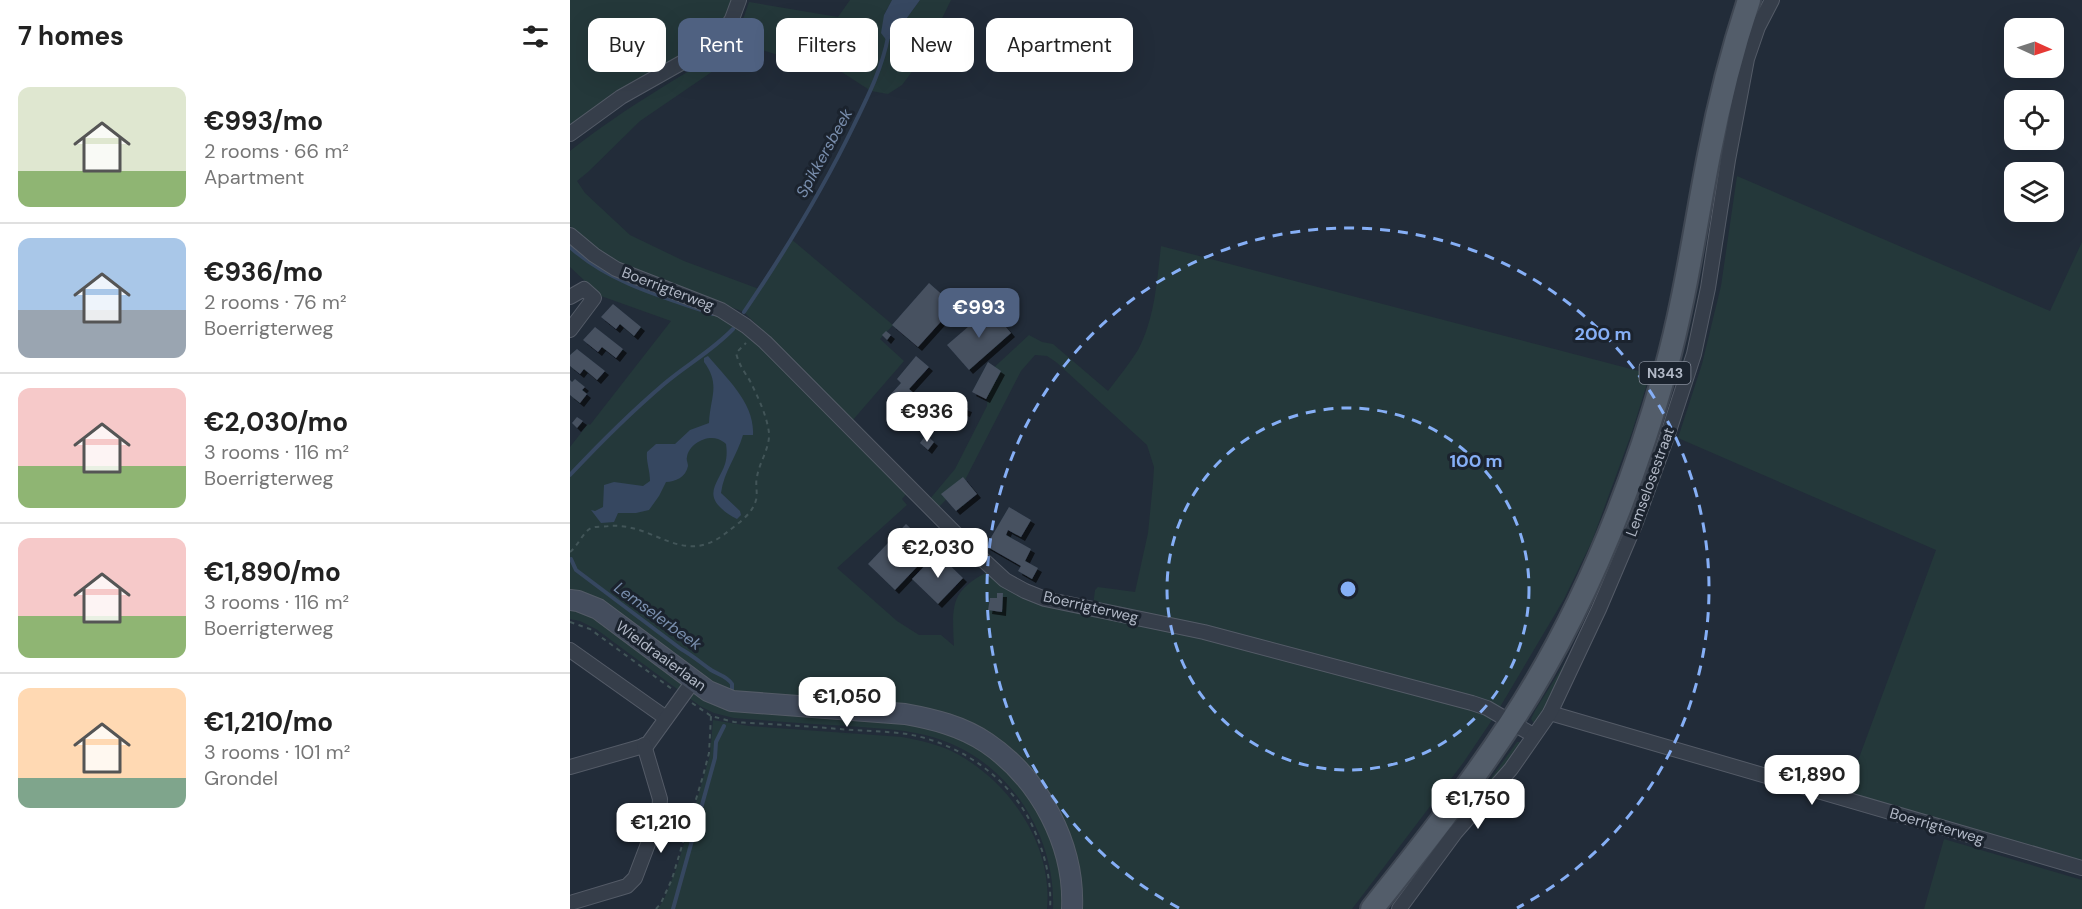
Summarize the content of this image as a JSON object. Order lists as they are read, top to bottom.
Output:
{
  "streets": {
    "main road": ["N343"],
    "street": ["Boerrigterweg", "Lemselosestraat", "Wieldraaierlaan"]
  },
  "crossings": [
    ["Boerrigterweg", "N343"],
    ["Boerrigterweg", "Lemselosestraat"]
  ],
  "water": ["Spikkersbeek", "Lemselerbeek"],
  "north": "right",
  "page": {
    "heading": "7 homes",
    "chip": [
      "Buy",
      "Rent",
      "Filters",
      "New",
      "Apartment"
    ],
    "list": [
      {
        "name": "€993/mo",
        "note": "2 rooms · 66 m² · Apartment"
      },
      {
        "name": "€936/mo",
        "note": "2 rooms · 76 m² · Boerrigterweg"
      },
      {
        "name": "€2,030/mo",
        "note": "3 rooms · 116 m² · Boerrigterweg"
      },
      {
        "name": "€1,890/mo",
        "note": "3 rooms · 116 m² · Boerrigterweg"
      },
      {
        "name": "€1,210/mo",
        "note": "3 rooms · 101 m² · Grondel"
      }
    ],
    "price": [
      "€993",
      "€936",
      "€2,030",
      "€1,050",
      "€1,890",
      "€1,750",
      "€1,210"
    ]
  },
  "rings": ["200 m", "100 m"]
}
